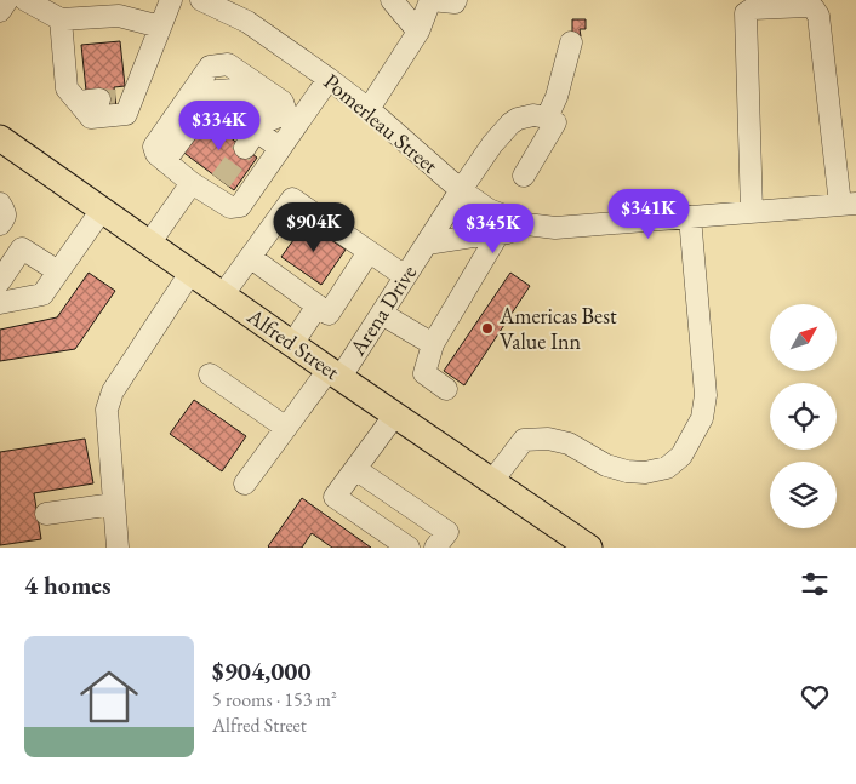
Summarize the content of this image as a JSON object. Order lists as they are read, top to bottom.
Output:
{
  "streets": {
    "main road": ["Alfred Street"],
    "street": ["Pomerleau Street", "Arena Drive"]
  },
  "crossings": [
    ["Pomerleau Street", "Arena Drive"],
    ["Arena Drive", "Alfred Street"]
  ],
  "places": ["Americas Best Value Inn"],
  "north": "top right",
  "page": {
    "price": [
      "$334K",
      "$341K",
      "$904K",
      "$345K"
    ],
    "heading": "4 homes",
    "list": [
      {
        "name": "$904,000",
        "note": "5 rooms · 153 m² · Alfred Street"
      }
    ]
  }
}
